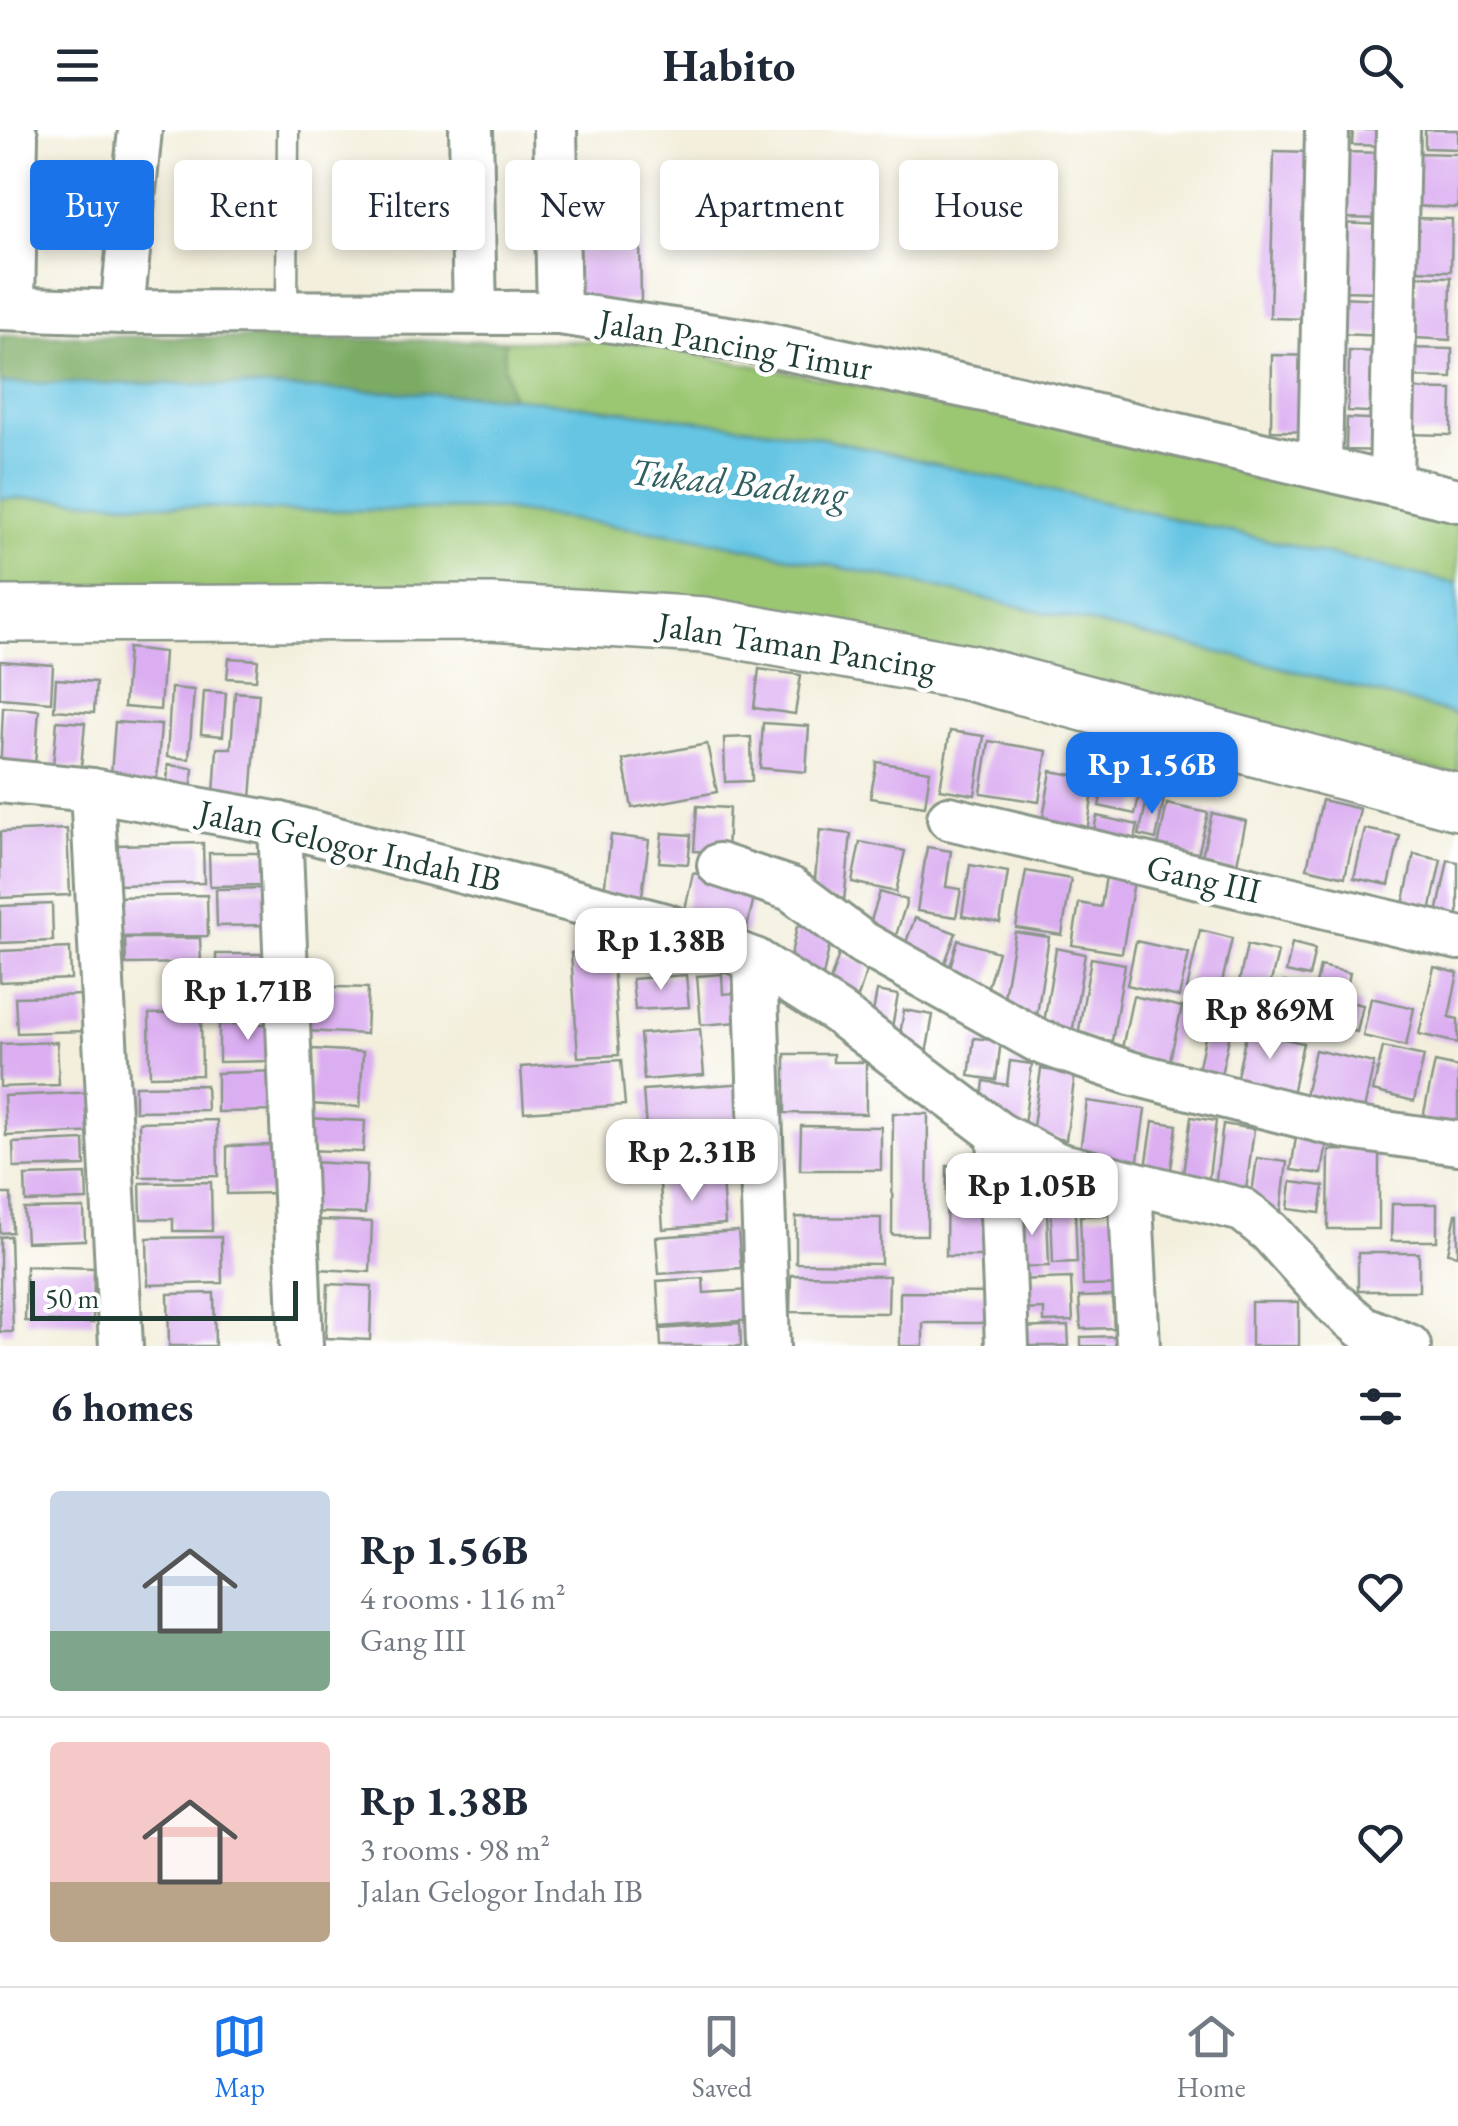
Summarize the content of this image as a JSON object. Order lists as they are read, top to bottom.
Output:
{
  "streets": {
    "street": [
      "Jalan Pancing Timur",
      "Jalan Taman Pancing",
      "Jalan Gelogor Indah IB",
      "Gang III"
    ]
  },
  "water": ["Tukad Badung"],
  "scale_bar": "50 m",
  "page": {
    "header": "Habito",
    "chip": [
      "Buy",
      "Rent",
      "Filters",
      "New",
      "Apartment",
      "House"
    ],
    "price": [
      "Rp 1.56B",
      "Rp 1.38B",
      "Rp 1.71B",
      "Rp 869M",
      "Rp 2.31B",
      "Rp 1.05B"
    ],
    "scale": "50 m",
    "heading": "6 homes",
    "list": [
      {
        "name": "Rp 1.56B",
        "note": "4 rooms · 116 m² · Gang III"
      },
      {
        "name": "Rp 1.38B",
        "note": "3 rooms · 98 m² · Jalan Gelogor Indah IB"
      }
    ],
    "tabs": ["Map", "Saved", "Home"]
  }
}
